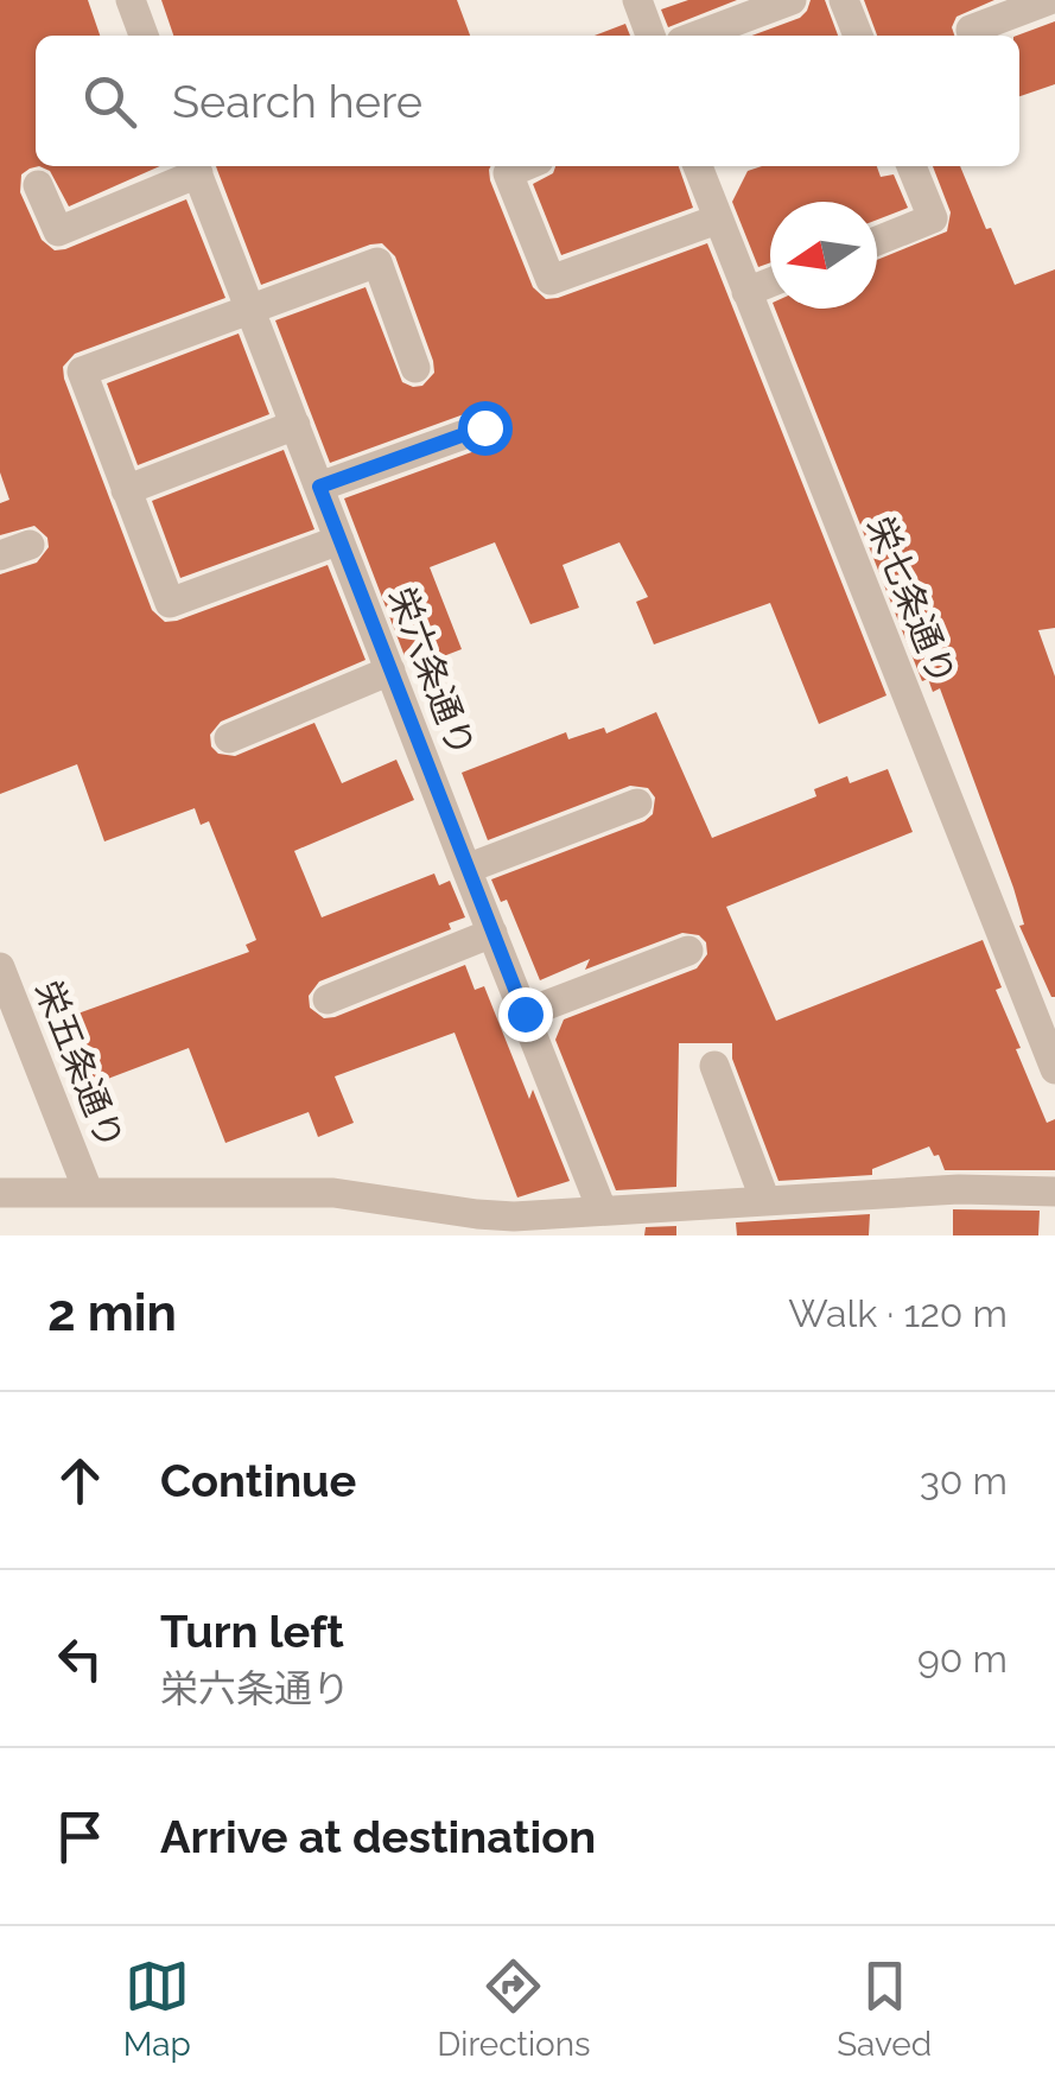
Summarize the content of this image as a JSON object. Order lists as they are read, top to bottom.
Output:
{
  "streets": {
    "street": ["栄七条通り", "栄六条通り", "栄五条通り"]
  },
  "north": "left",
  "page": {
    "search": "Search here",
    "heading": ["2 min", "Walk · 120 m"],
    "list": [
      ["Continue", "30 m"],
      ["Turn left", "栄六条通り", "90 m"],
      "Arrive at destination"
    ],
    "nav": ["Map", "Directions", "Saved"]
  }
}
